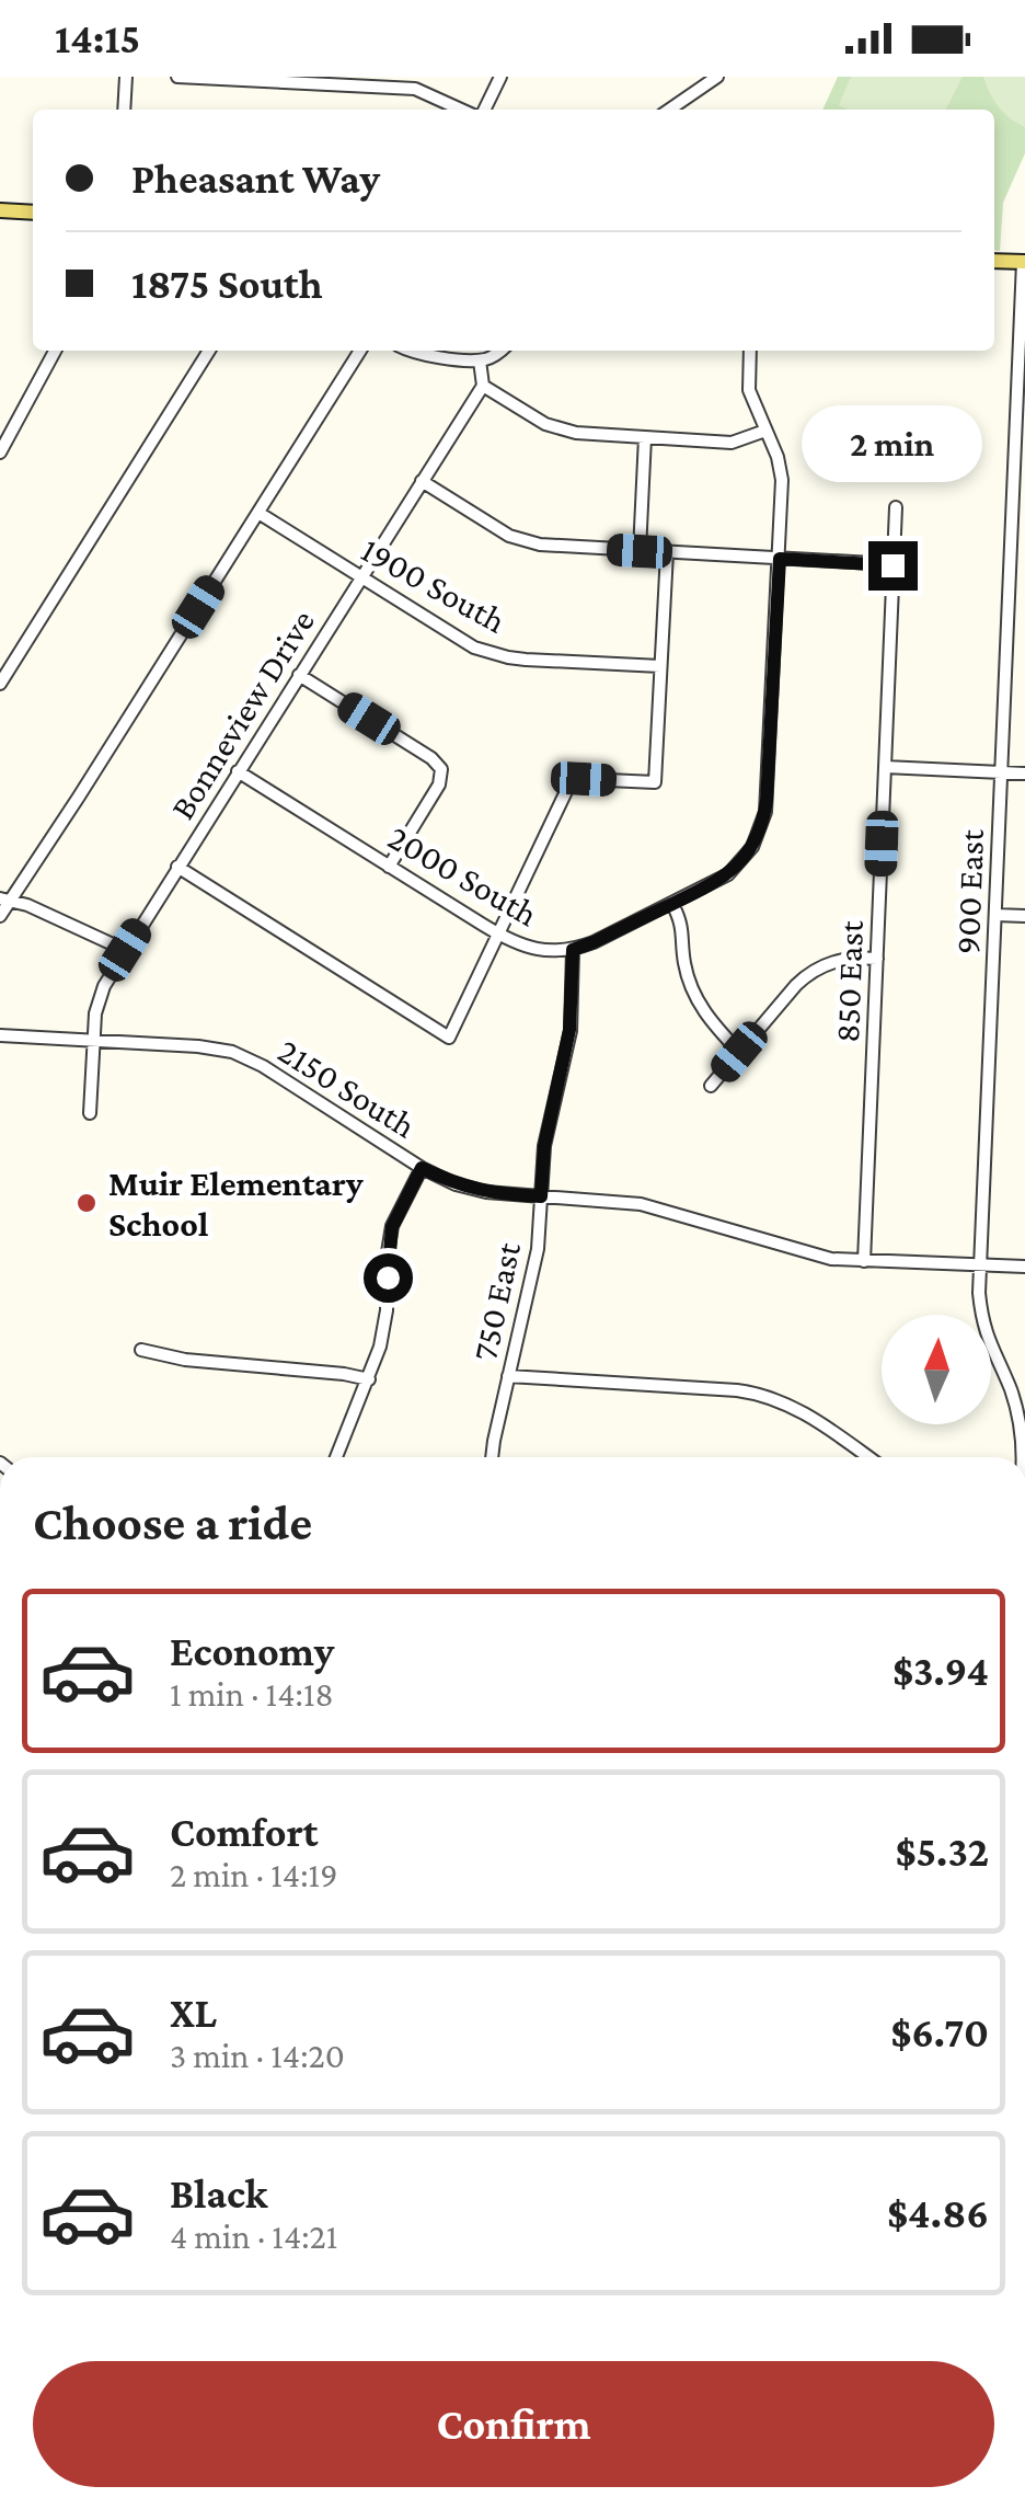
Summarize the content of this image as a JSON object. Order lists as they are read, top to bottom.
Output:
{
  "streets": {
    "street": [
      "1900 South",
      "Bonneview Drive",
      "2000 South",
      "900 East",
      "850 East",
      "2150 South",
      "750 East"
    ]
  },
  "crossings": [
    ["1900 South", "Bonneview Drive"],
    ["Bonneview Drive", "2000 South"],
    ["Bonneview Drive", "2150 South"],
    ["2000 South", "750 East"],
    ["900 East", "2150 South"],
    ["850 East", "2150 South"],
    ["2150 South", "750 East"]
  ],
  "places": ["Muir Elementary School"],
  "north": "top",
  "page": {
    "status": "14:15",
    "banner": ["Pheasant Way", "1875 South"],
    "bubble": "2 min",
    "heading": "Choose a ride",
    "list": [
      {
        "name": "Economy",
        "note": "1 min · 14:18",
        "value": "$3.94"
      },
      {
        "name": "Comfort",
        "note": "2 min · 14:19",
        "value": "$5.32"
      },
      {
        "name": "XL",
        "note": "3 min · 14:20",
        "value": "$6.70"
      },
      {
        "name": "Black",
        "note": "4 min · 14:21",
        "value": "$4.86"
      }
    ],
    "buttons": "Confirm"
  }
}
